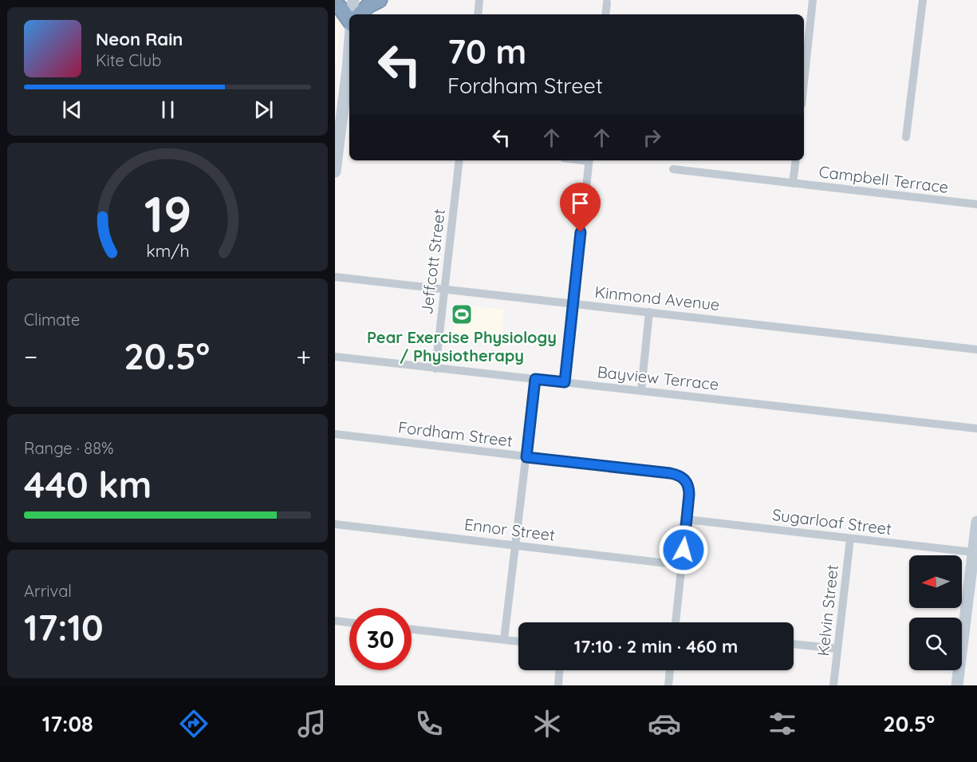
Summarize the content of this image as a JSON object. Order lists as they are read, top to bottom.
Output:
{
  "streets": {
    "street": [
      "Campbell Terrace",
      "Jeffcott Street",
      "Kinmond Avenue",
      "Bayview Terrace",
      "Fordham Street",
      "Sugarloaf Street",
      "Ennor Street",
      "Kelvin Street"
    ]
  },
  "crossings": [
    ["Jeffcott Street", "Kinmond Avenue"],
    ["Jeffcott Street", "Bayview Terrace"],
    ["Fordham Street", "Sugarloaf Street"],
    ["Sugarloaf Street", "Kelvin Street"]
  ],
  "places": {
    "sports": ["Pear Exercise Physiology / Physiotherapy"]
  },
  "north": "left",
  "page": {
    "turn": ["70 m", "Fordham Street"],
    "song": ["Neon Rain", "Kite Club"],
    "tile": [
      "Climate",
      ["Range · 88%", "440 km"],
      ["Arrival", "17:10"]
    ],
    "heat": ["−", "20.5°", "+"],
    "limit": "30",
    "trip": "17:10 · 2 min · 460 m",
    "tabs": ["17:08", "20.5°"],
    "gauge": ["19", "km/h"]
  }
}
